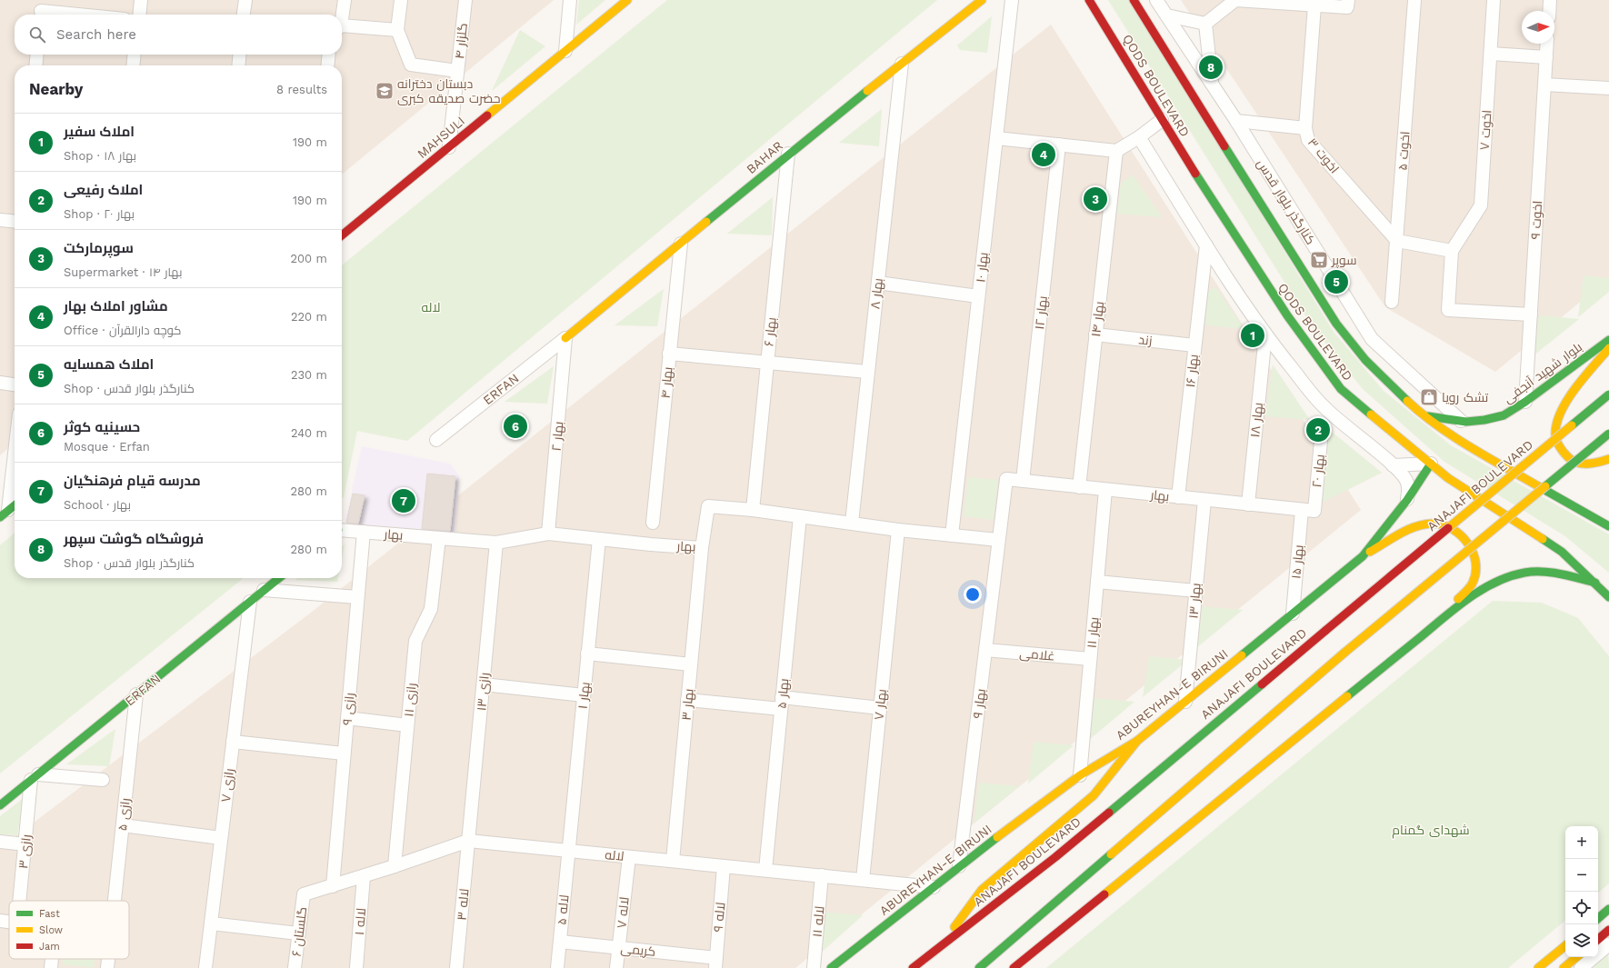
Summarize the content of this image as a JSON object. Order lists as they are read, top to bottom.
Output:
{
  "streets": {
    "main road": [
      "QODS BOULEVARD",
      "MAHSULI",
      "BAHAR",
      "بلوار شهید آنجفی",
      "ERFAN",
      "ANAJAFI BOULEVARD",
      "ABUREYHAN-E BIRUNI"
    ],
    "street": [
      "گلزار ۴",
      "اخوت ۷",
      "اخوت ۵",
      "اخوت ۳",
      "کنارگذر بلوار قدس",
      "اخوت ۹",
      "بهار ۱۰",
      "بهار ۸",
      "بهار ۱۲",
      "بهار ۱۴",
      "بهار ۶",
      "زند",
      "بهار ۱۶",
      "بهار ۴",
      "بهار ۱۸",
      "بهار ۲",
      "بهار ۲۰",
      "بهار",
      "بهار ۱۵",
      "بهار ۱۳",
      "بهار ۱۱",
      "غلامی",
      "رازی ۱۳",
      "بهار ۵",
      "بهار ۱",
      "رازی ۱۱",
      "بهار ۹",
      "بهار ۳",
      "بهار ۷",
      "رازی ۹",
      "رازی ۷",
      "رازی ۵",
      "رازی ۳",
      "لاله",
      "لاله ۳",
      "لاله ۵",
      "لاله ۷",
      "لاله ۹",
      "لاله ۱",
      "لاله ۱۱",
      "گلستان ۶",
      "کریمی"
    ]
  },
  "crossings": [
    ["گلزار ۴", "MAHSULI"],
    ["QODS BOULEVARD", "بلوار شهید آنجفی"],
    ["QODS BOULEVARD", "ABUREYHAN-E BIRUNI"],
    ["اخوت ۵", "اخوت ۳"],
    ["BAHAR", "بهار ۸"],
    ["BAHAR", "بهار ۶"],
    ["BAHAR", "بهار ۴"],
    ["BAHAR", "ERFAN"],
    ["BAHAR", "بهار ۲"],
    ["کنارگذر بلوار قدس", "بلوار شهید آنجفی"],
    ["اخوت ۹", "بلوار شهید آنجفی"],
    ["بهار ۱۰", "بهار"],
    ["بهار ۸", "بهار"],
    ["بهار ۱۲", "بهار"],
    ["بهار ۱۴", "زند"],
    ["بهار ۱۴", "بهار"],
    ["بهار ۶", "بهار"],
    ["زند", "بهار ۱۶"],
    ["بهار ۱۶", "بهار"],
    ["ERFAN", "بهار ۲"],
    ["ERFAN", "رازی ۷"],
    ["ERFAN", "رازی ۵"],
    ["ERFAN", "رازی ۳"],
    ["بهار ۱۸", "بهار"],
    ["بهار ۲", "بهار"],
    ["بهار ۲۰", "بهار"],
    ["بهار ۲۰", "بهار ۱۵"],
    ["بهار", "بهار ۱۵"],
    ["بهار", "بهار ۱۳"],
    ["بهار", "بهار ۱۱"],
    ["بهار", "رازی ۱۳"],
    ["بهار", "بهار ۵"],
    ["بهار", "بهار ۱"],
    ["بهار", "رازی ۱۱"],
    ["بهار", "بهار ۹"],
    ["بهار", "بهار ۳"],
    ["بهار", "بهار ۷"],
    ["بهار", "رازی ۹"],
    ["بهار ۱۵", "ABUREYHAN-E BIRUNI"],
    ["بهار ۱۳", "ABUREYHAN-E BIRUNI"],
    ["بهار ۱۱", "غلامی"],
    ["بهار ۱۱", "ABUREYHAN-E BIRUNI"],
    ["غلامی", "بهار ۹"],
    ["رازی ۱۳", "لاله"],
    ["رازی ۱۳", "لاله ۳"],
    ["بهار ۵", "لاله"],
    ["ABUREYHAN-E BIRUNI", "بهار ۹"],
    ["ABUREYHAN-E BIRUNI", "لاله"],
    ["بهار ۱", "لاله"],
    ["بهار ۱", "لاله ۵"],
    ["رازی ۱۱", "لاله"],
    ["بهار ۳", "لاله"],
    ["بهار ۷", "لاله"],
    ["رازی ۹", "لاله"],
    ["لاله", "لاله ۳"],
    ["لاله", "لاله ۵"],
    ["لاله", "لاله ۷"],
    ["لاله", "لاله ۹"],
    ["لاله", "لاله ۱"],
    ["لاله", "لاله ۱۱"],
    ["لاله", "گلستان ۶"],
    ["لاله ۵", "کریمی"],
    ["لاله ۷", "کریمی"],
    ["لاله ۹", "کریمی"]
  ],
  "parks": ["لاله", "شهدای گمنام"],
  "places": {
    "school or university": ["دبستان دخترانه حضرت صدیقه کبری"],
    "supermarket": ["سوپر"],
    "shop": ["تشک رویا"]
  },
  "legend": ["Fast", "Slow", "Jam"],
  "north": "right",
  "page": {
    "search": "Search here",
    "pins": [
      "8",
      "4",
      "3",
      "5",
      "1",
      "6",
      "2",
      "7"
    ],
    "heading": ["Nearby", "8 results"],
    "list": [
      {
        "mark": "1",
        "name": "املاک سفیر",
        "note": "Shop · بهار ۱۸",
        "value": "190 m"
      },
      {
        "mark": "2",
        "name": "املاک رفیعی",
        "note": "Shop · بهار ۲۰",
        "value": "190 m"
      },
      {
        "mark": "3",
        "name": "سوپرمارکت",
        "note": "Supermarket · بهار ۱۴",
        "value": "200 m"
      },
      {
        "mark": "4",
        "name": "مشاور املاک بهار",
        "note": "Office · کوچه دارالقرآن",
        "value": "220 m"
      },
      {
        "mark": "5",
        "name": "املاک همسایه",
        "note": "Shop · کنارگذر بلوار قدس",
        "value": "230 m"
      },
      {
        "mark": "6",
        "name": "حسینیه کوثر",
        "note": "Mosque · Erfan",
        "value": "240 m"
      },
      {
        "mark": "7",
        "name": "مدرسه قیام فرهنگیان",
        "note": "School · بهار",
        "value": "280 m"
      },
      {
        "mark": "8",
        "name": "فروشگاه گوشت سپهر",
        "note": "Shop · کنارگذر بلوار قدس",
        "value": "280 m"
      }
    ],
    "map_buttons": ["+", "−"]
  }
}
